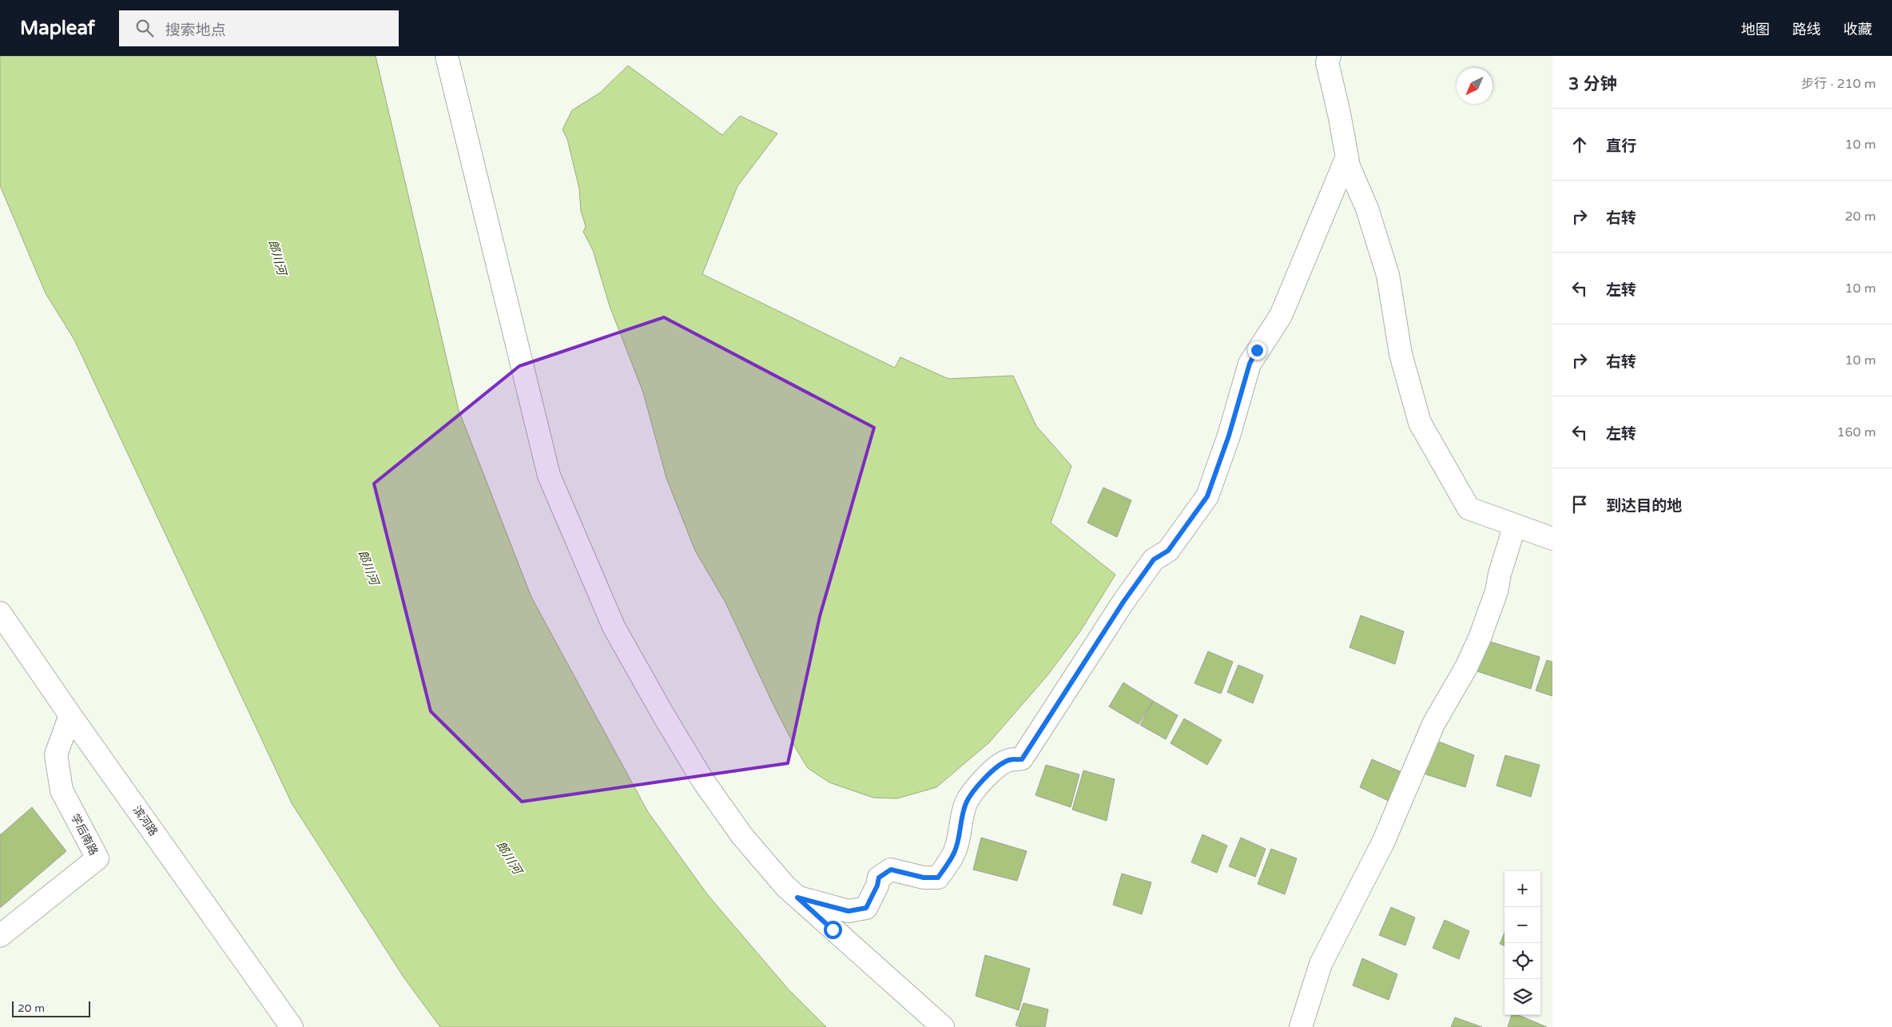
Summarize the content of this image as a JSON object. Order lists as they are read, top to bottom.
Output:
{
  "streets": {
    "street": ["滨河路", "学后南路"]
  },
  "crossings": [
    ["滨河路", "学后南路"]
  ],
  "water": ["郎川河"],
  "scale_bar": "20 m",
  "north": "bottom left",
  "page": {
    "header": "Mapleaf",
    "search": "搜索地点",
    "nav": ["地图", "路线", "收藏"],
    "heading": ["3 分钟", "步行 · 210 m"],
    "list": [
      ["直行", "10 m"],
      ["右转", "20 m"],
      ["左转", "10 m"],
      ["右转", "10 m"],
      ["左转", "160 m"],
      "到达目的地"
    ],
    "map_buttons": ["+", "−"],
    "scale": "20 m"
  }
}
